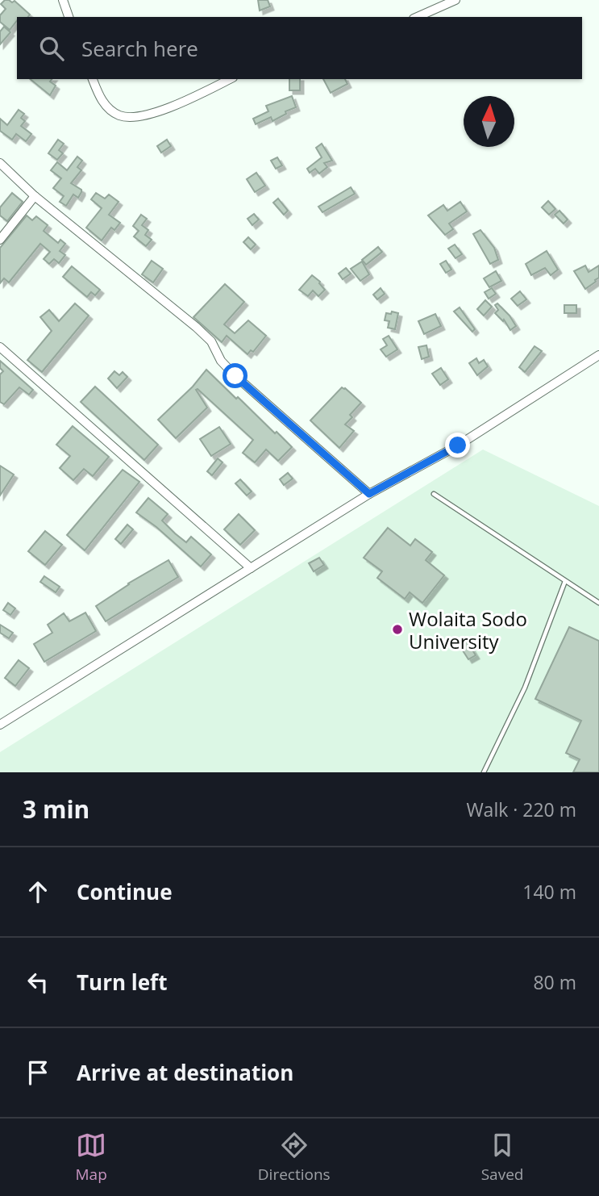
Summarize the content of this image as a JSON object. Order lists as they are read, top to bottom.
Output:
{
  "places": ["Wolaita Sodo University"],
  "north": "top",
  "page": {
    "search": "Search here",
    "heading": ["3 min", "Walk · 220 m"],
    "list": [
      ["Continue", "140 m"],
      ["Turn left", "80 m"],
      "Arrive at destination"
    ],
    "nav": ["Map", "Directions", "Saved"]
  }
}
